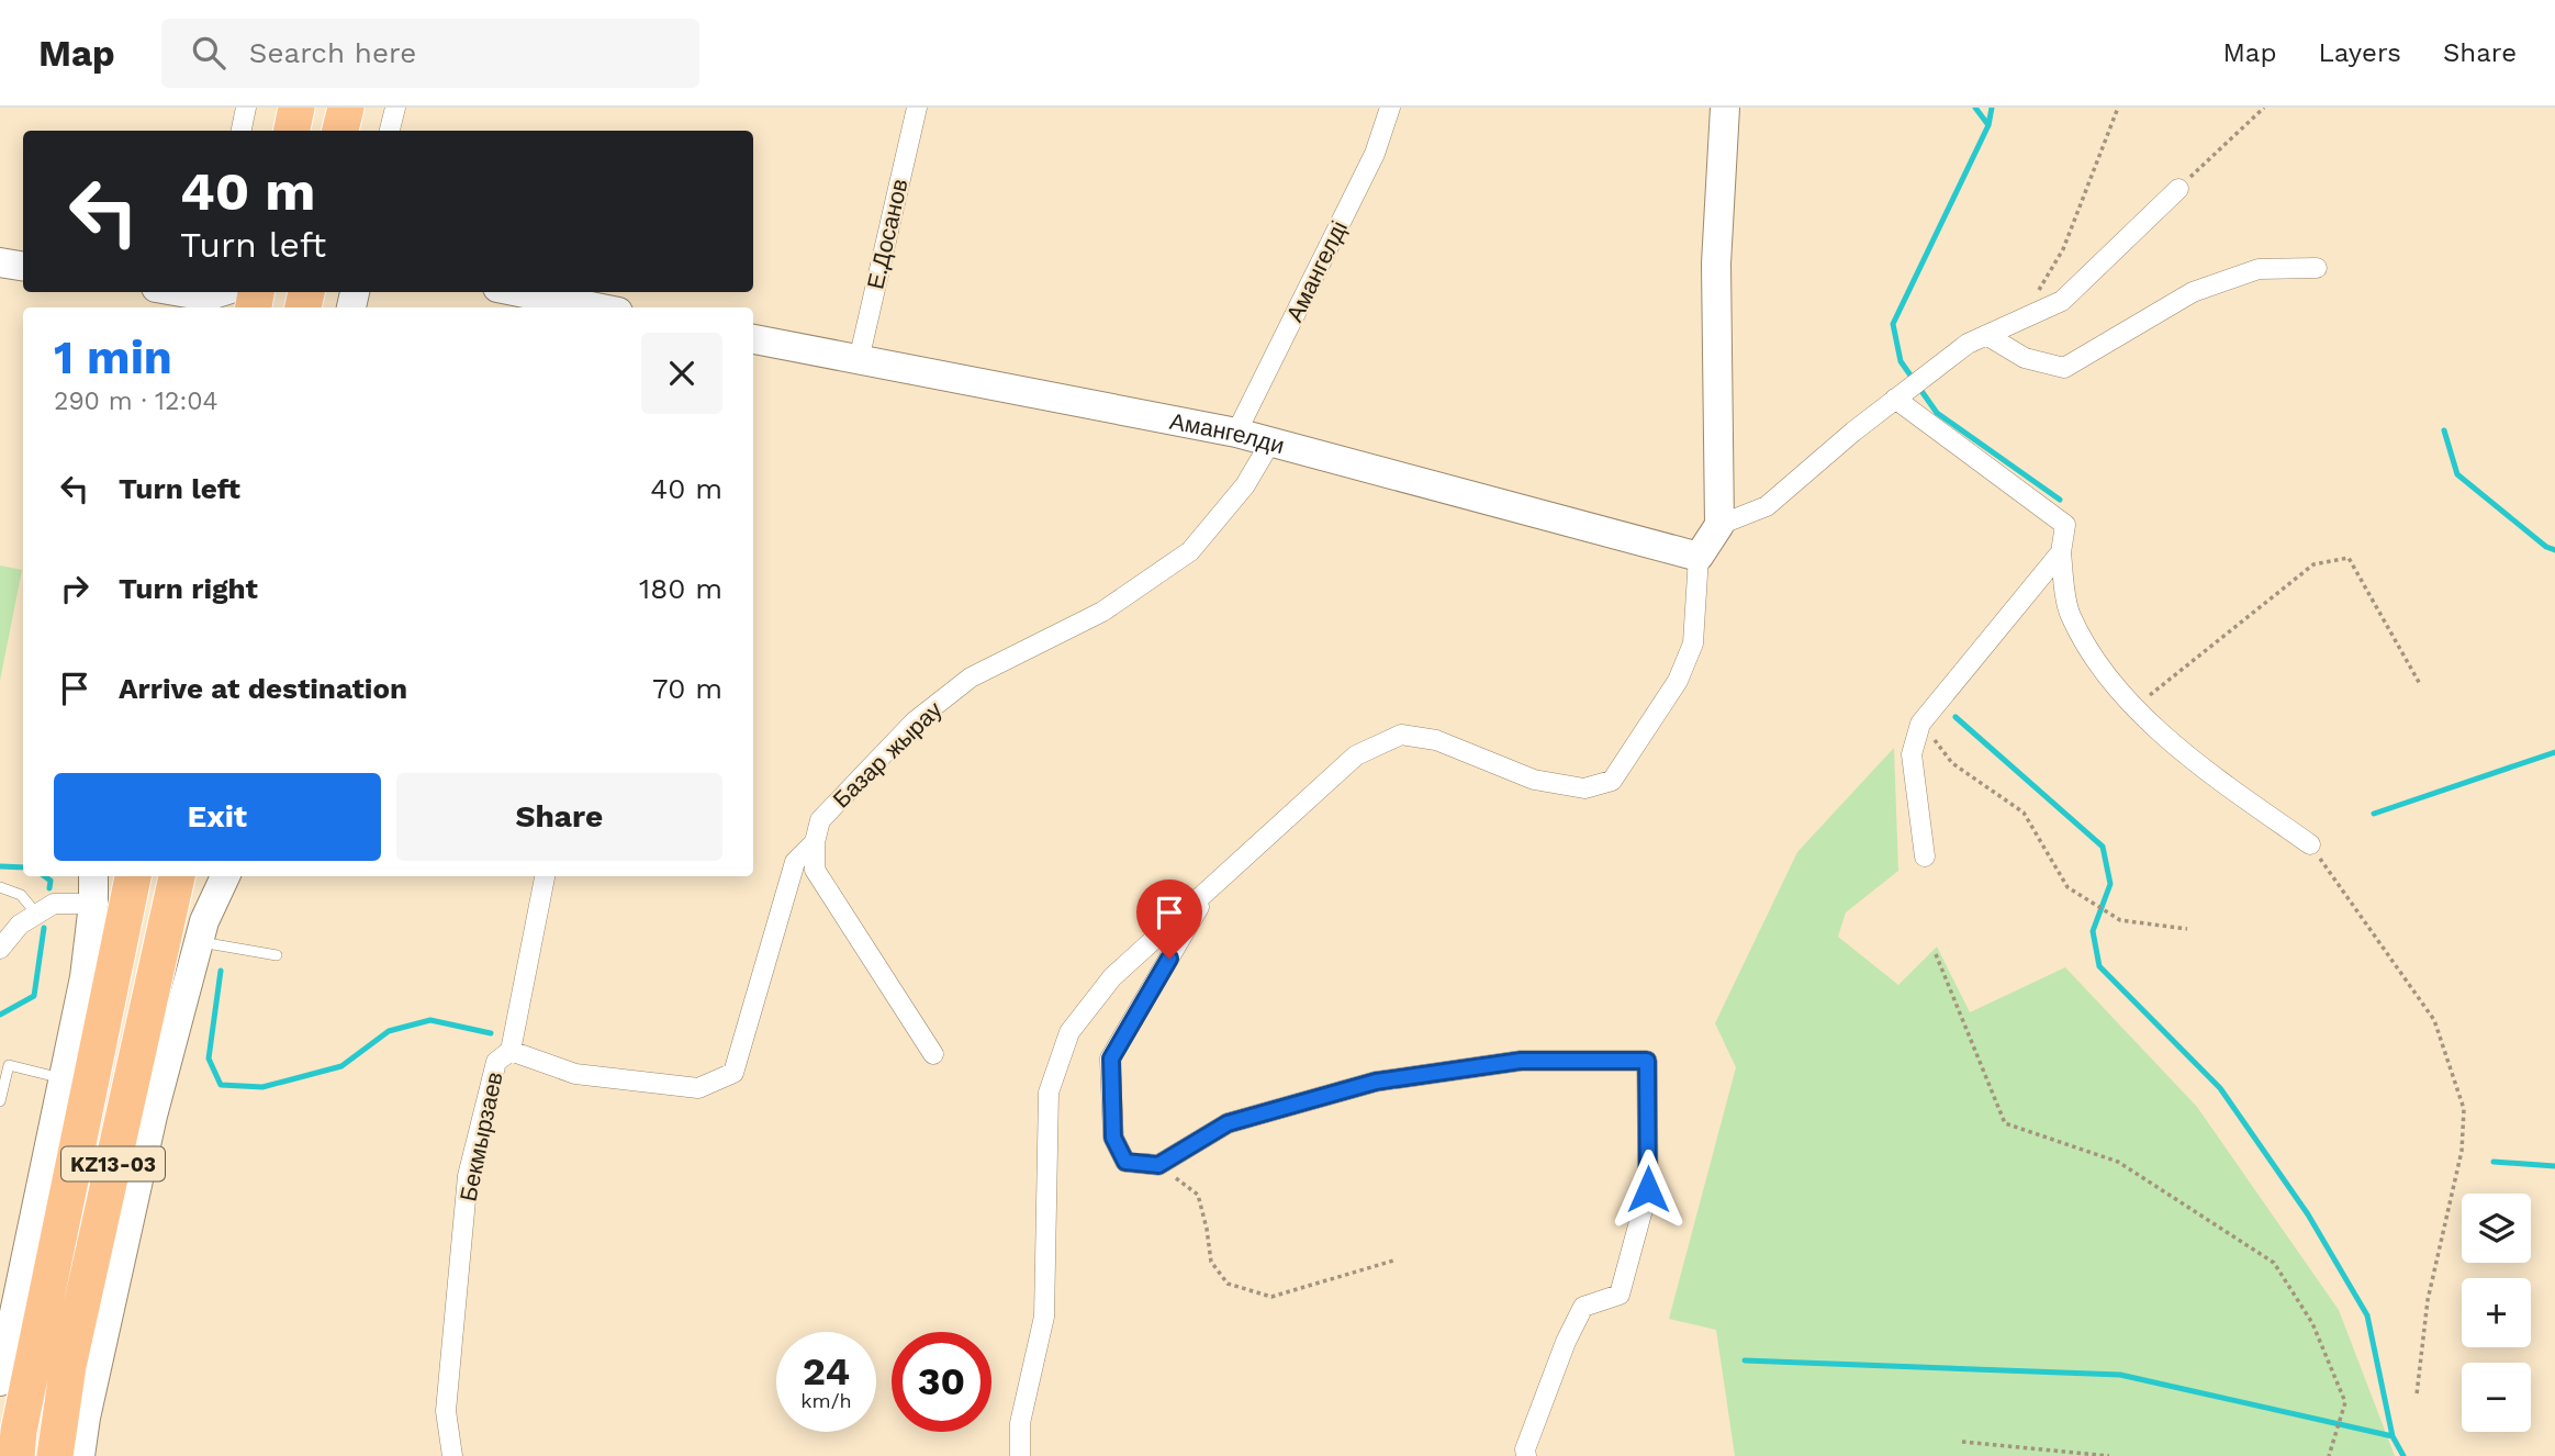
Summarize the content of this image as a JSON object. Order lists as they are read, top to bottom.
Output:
{
  "streets": {
    "highway": ["KZ13-03"],
    "main road": ["Амангелди"],
    "street": [
      "Е.Досанов",
      "Амангелді",
      "Базар жырау",
      "Бекмырзаев"
    ]
  },
  "crossings": [
    ["Е.Досанов", "Амангелди"],
    ["Амангелді", "Амангелди"],
    ["Амангелди", "Базар жырау"],
    ["Базар жырау", "Бекмырзаев"]
  ],
  "page": {
    "header": "Map",
    "search": "Search here",
    "nav": ["Map", "Layers", "Share"],
    "turn": ["40 m", "Turn left"],
    "heading": ["1 min", "290 m · 12:04"],
    "list": [
      {
        "name": "Turn left",
        "value": "40 m"
      },
      {
        "name": "Turn right",
        "value": "180 m"
      },
      {
        "name": "Arrive at destination",
        "value": "70 m"
      }
    ],
    "buttons": ["Exit", "Share"],
    "map_buttons": ["+", "−"],
    "speed": "24 km/h",
    "limit": "30"
  }
}
